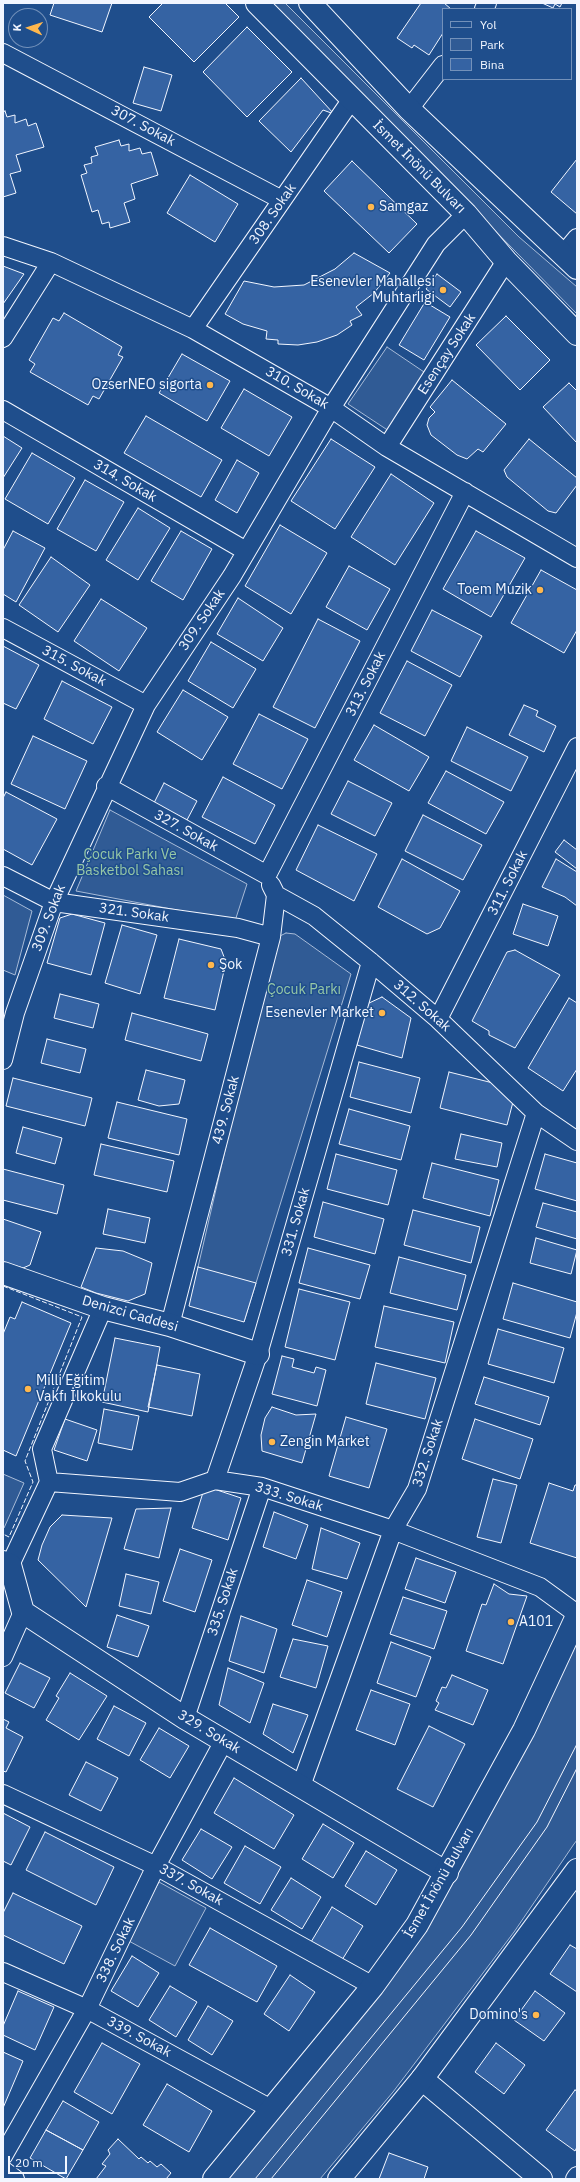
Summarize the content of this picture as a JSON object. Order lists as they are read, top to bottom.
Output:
{
  "streets": {
    "main road": ["İsmet İnönü Bulvarı", "Denizci Caddesi", "329. Sokak"],
    "street": [
      "307. Sokak",
      "308. Sokak",
      "Esençay Sokak",
      "310. Sokak",
      "314. Sokak",
      "309. Sokak",
      "315. Sokak",
      "313. Sokak",
      "327. Sokak",
      "311. Sokak",
      "321. Sokak",
      "312. Sokak",
      "439. Sokak",
      "331. Sokak",
      "332. Sokak",
      "333. Sokak",
      "335. Sokak",
      "337. Sokak",
      "338. Sokak",
      "339. Sokak"
    ]
  },
  "crossings": [
    ["307. Sokak", "308. Sokak"],
    ["İsmet İnönü Bulvarı", "308. Sokak"],
    ["İsmet İnönü Bulvarı", "Esençay Sokak"],
    ["İsmet İnönü Bulvarı", "309. Sokak"],
    ["İsmet İnönü Bulvarı", "333. Sokak"],
    ["İsmet İnönü Bulvarı", "329. Sokak"],
    ["İsmet İnönü Bulvarı", "337. Sokak"],
    ["İsmet İnönü Bulvarı", "339. Sokak"],
    ["308. Sokak", "310. Sokak"],
    ["Esençay Sokak", "310. Sokak"],
    ["310. Sokak", "309. Sokak"],
    ["310. Sokak", "313. Sokak"],
    ["314. Sokak", "309. Sokak"],
    ["309. Sokak", "315. Sokak"],
    ["309. Sokak", "327. Sokak"],
    ["309. Sokak", "321. Sokak"],
    ["313. Sokak", "327. Sokak"],
    ["311. Sokak", "312. Sokak"],
    ["321. Sokak", "439. Sokak"],
    ["312. Sokak", "439. Sokak"],
    ["312. Sokak", "331. Sokak"],
    ["312. Sokak", "332. Sokak"],
    ["439. Sokak", "Denizci Caddesi"],
    ["331. Sokak", "Denizci Caddesi"],
    ["331. Sokak", "333. Sokak"],
    ["332. Sokak", "333. Sokak"],
    ["332. Sokak", "329. Sokak"],
    ["333. Sokak", "335. Sokak"],
    ["335. Sokak", "329. Sokak"],
    ["329. Sokak", "338. Sokak"],
    ["337. Sokak", "338. Sokak"],
    ["338. Sokak", "339. Sokak"]
  ],
  "parks": ["Çocuk Parkı Ve Basketbol Sahası", "Çocuk Parkı"],
  "places": [
    "Samgaz",
    "Esenevler Mahallesi Muhtarligi",
    "OzserNEO sigorta",
    "Toem Muzik",
    "Şok",
    "Esenevler Market",
    "Milli Eğitim Vakfı İlkokulu",
    "Zengin Market",
    "A101",
    "Domino's"
  ],
  "legend": ["Yol", "Park", "Bina"],
  "scale_bar": "20 m",
  "north": "left"
}
